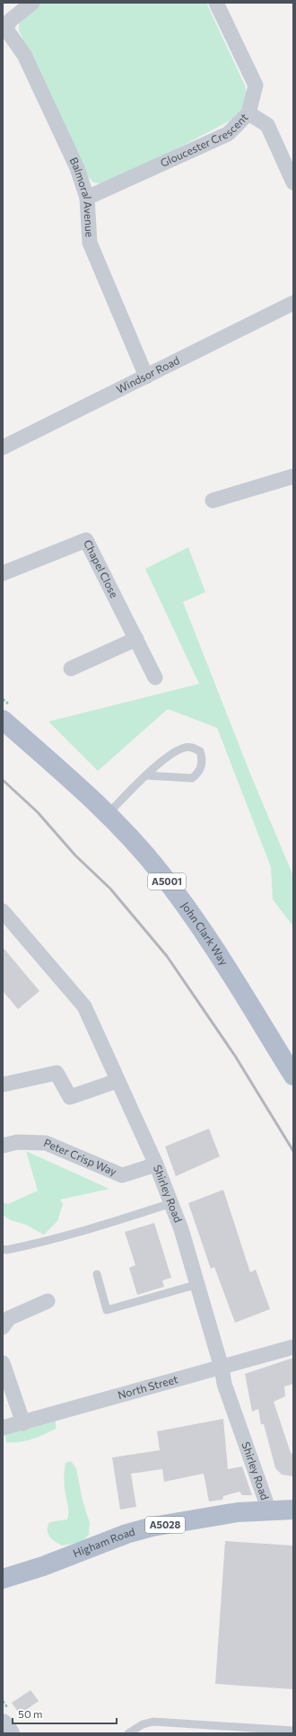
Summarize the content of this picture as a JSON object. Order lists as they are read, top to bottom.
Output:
{
  "streets": {
    "main road": [
      "A5001",
      "John Clark Way",
      "A5028",
      "Higham Road"
    ],
    "street": [
      "Gloucester Crescent",
      "Balmoral Avenue",
      "Windsor Road",
      "Chapel Close",
      "Peter Crisp Way",
      "Shirley Road",
      "North Street"
    ]
  },
  "crossings": [
    ["Gloucester Crescent", "Balmoral Avenue"],
    ["Balmoral Avenue", "Windsor Road"],
    ["Peter Crisp Way", "Shirley Road"],
    ["Shirley Road", "North Street"],
    ["Shirley Road", "Higham Road"]
  ],
  "scale_bar": "50 m"
}
